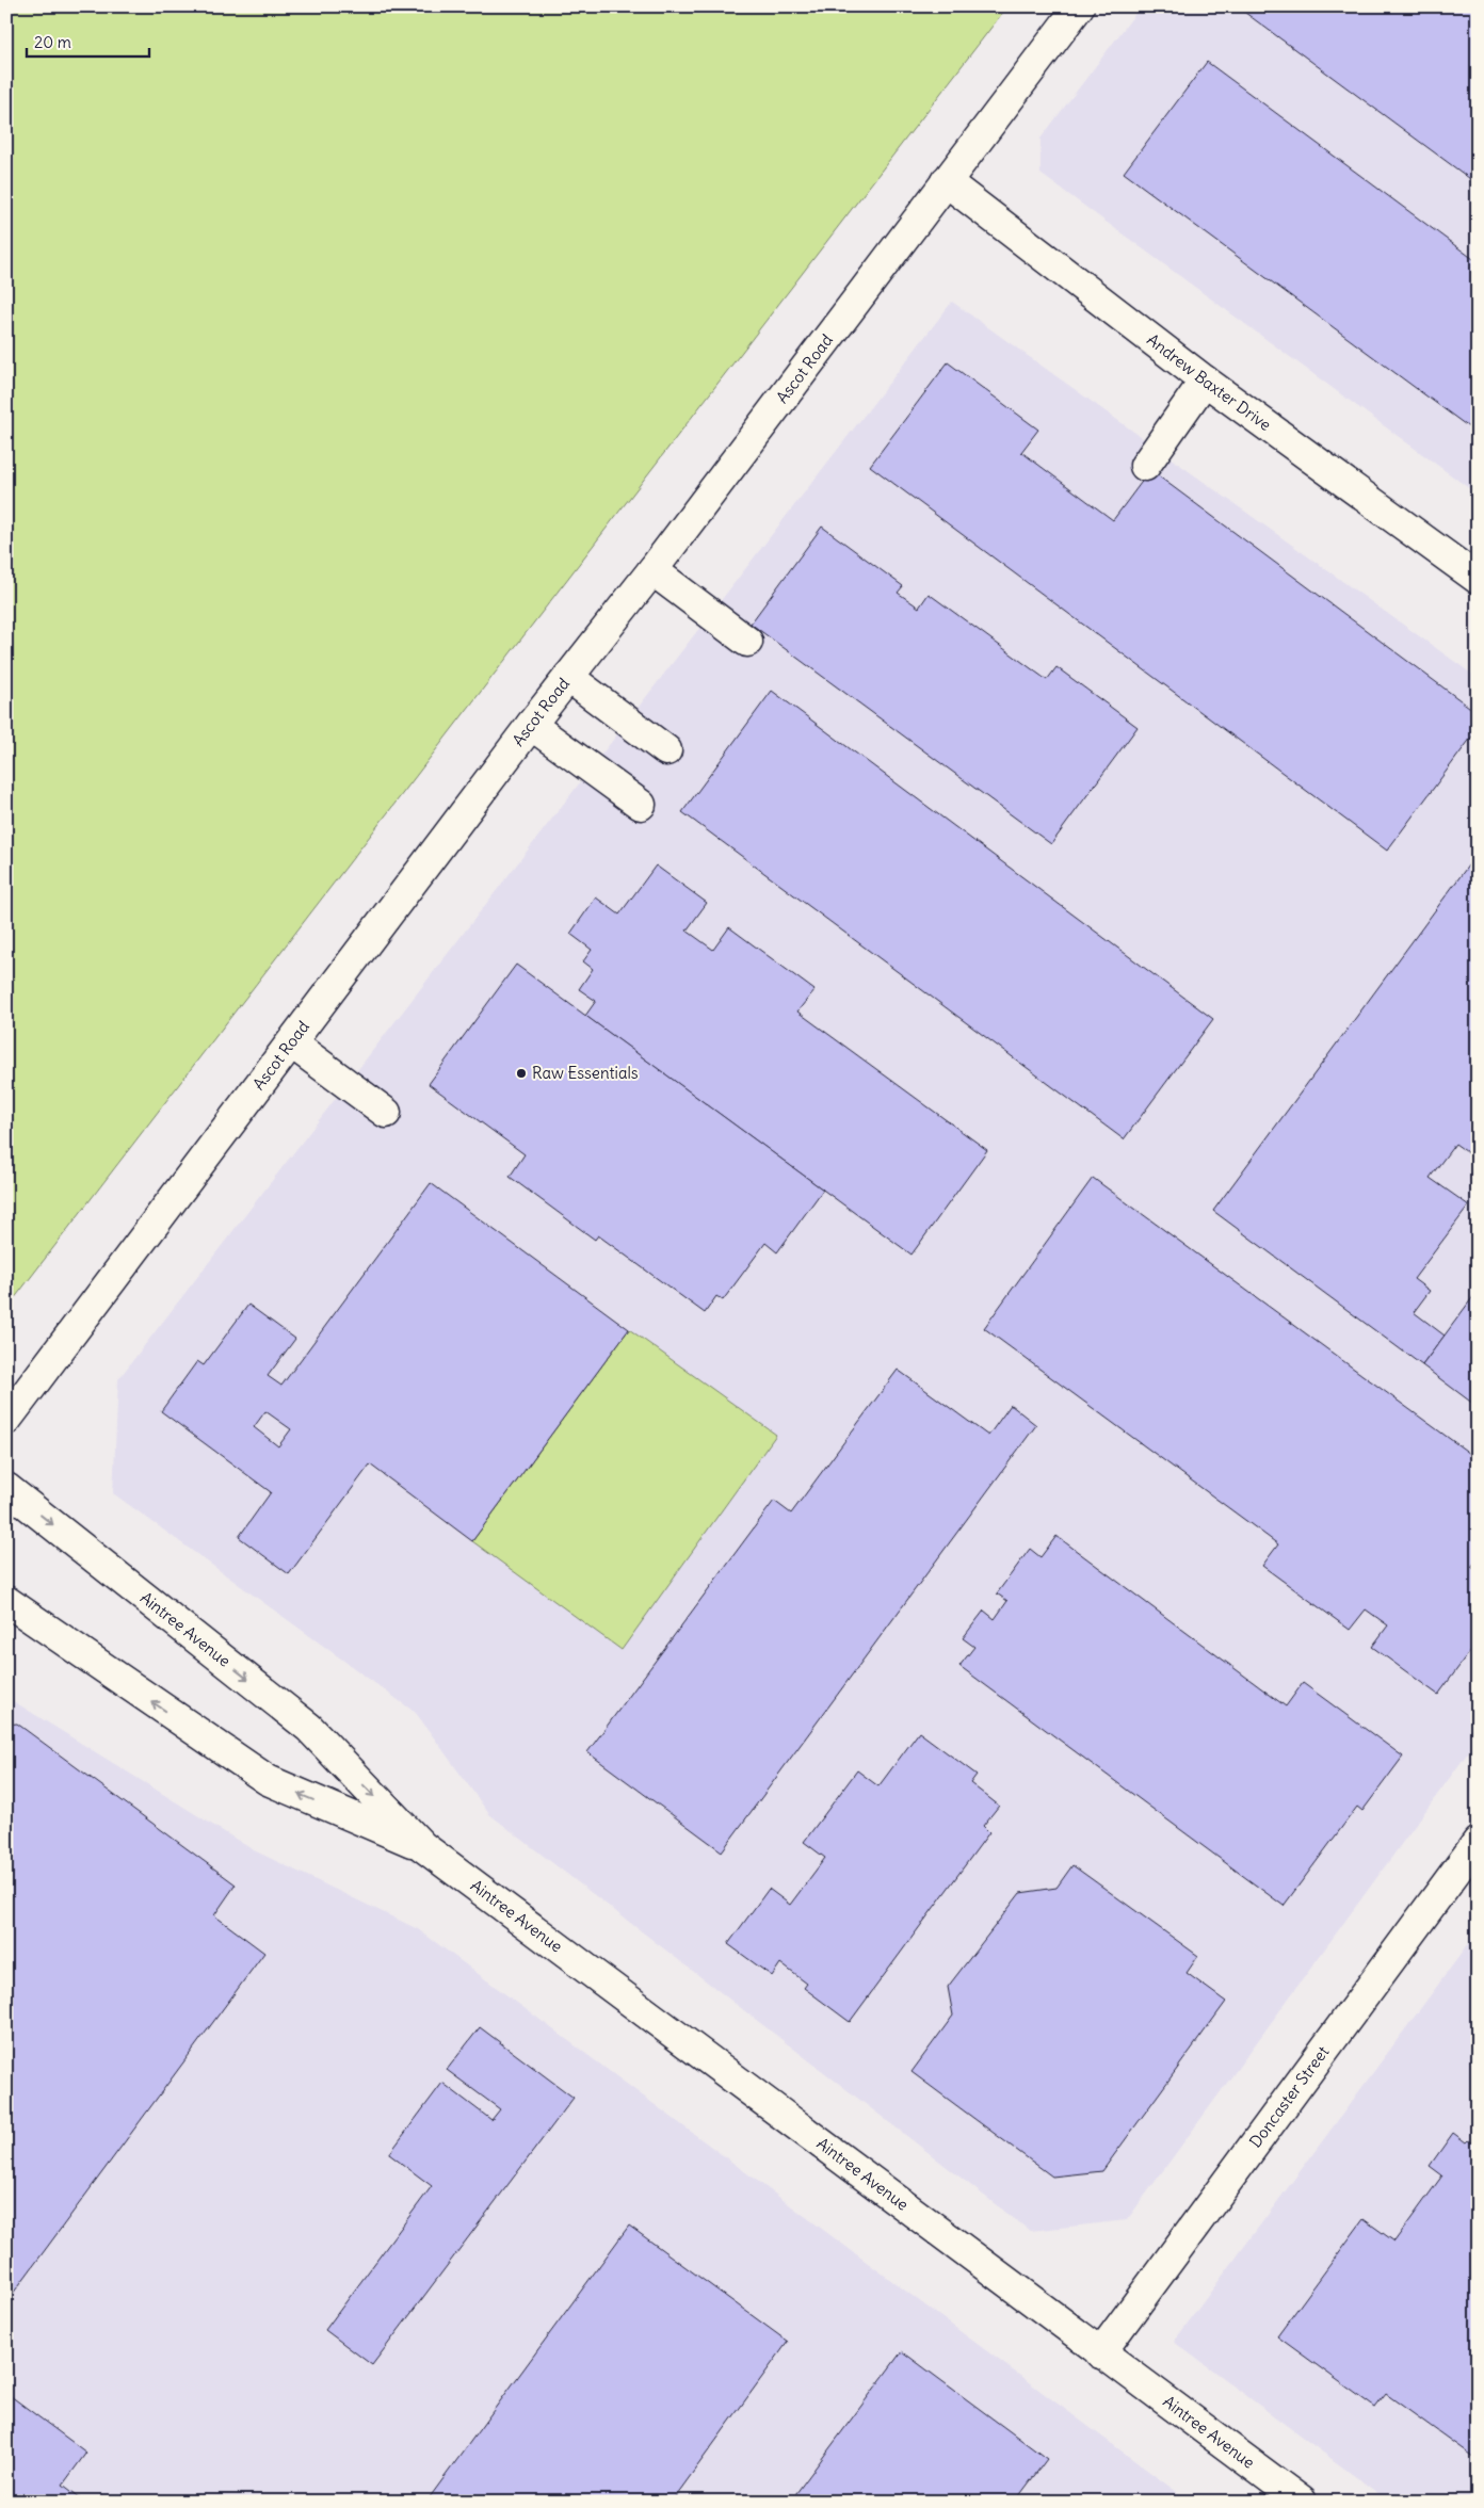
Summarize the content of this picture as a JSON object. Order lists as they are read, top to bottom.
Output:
{
  "streets": {
    "street": [
      "Ascot Road",
      "Andrew Baxter Drive",
      "Aintree Avenue",
      "Doncaster Street"
    ]
  },
  "crossings": [
    ["Ascot Road", "Andrew Baxter Drive"],
    ["Aintree Avenue", "Doncaster Street"]
  ],
  "places": ["Raw Essentials"],
  "scale_bar": "20 m"
}
